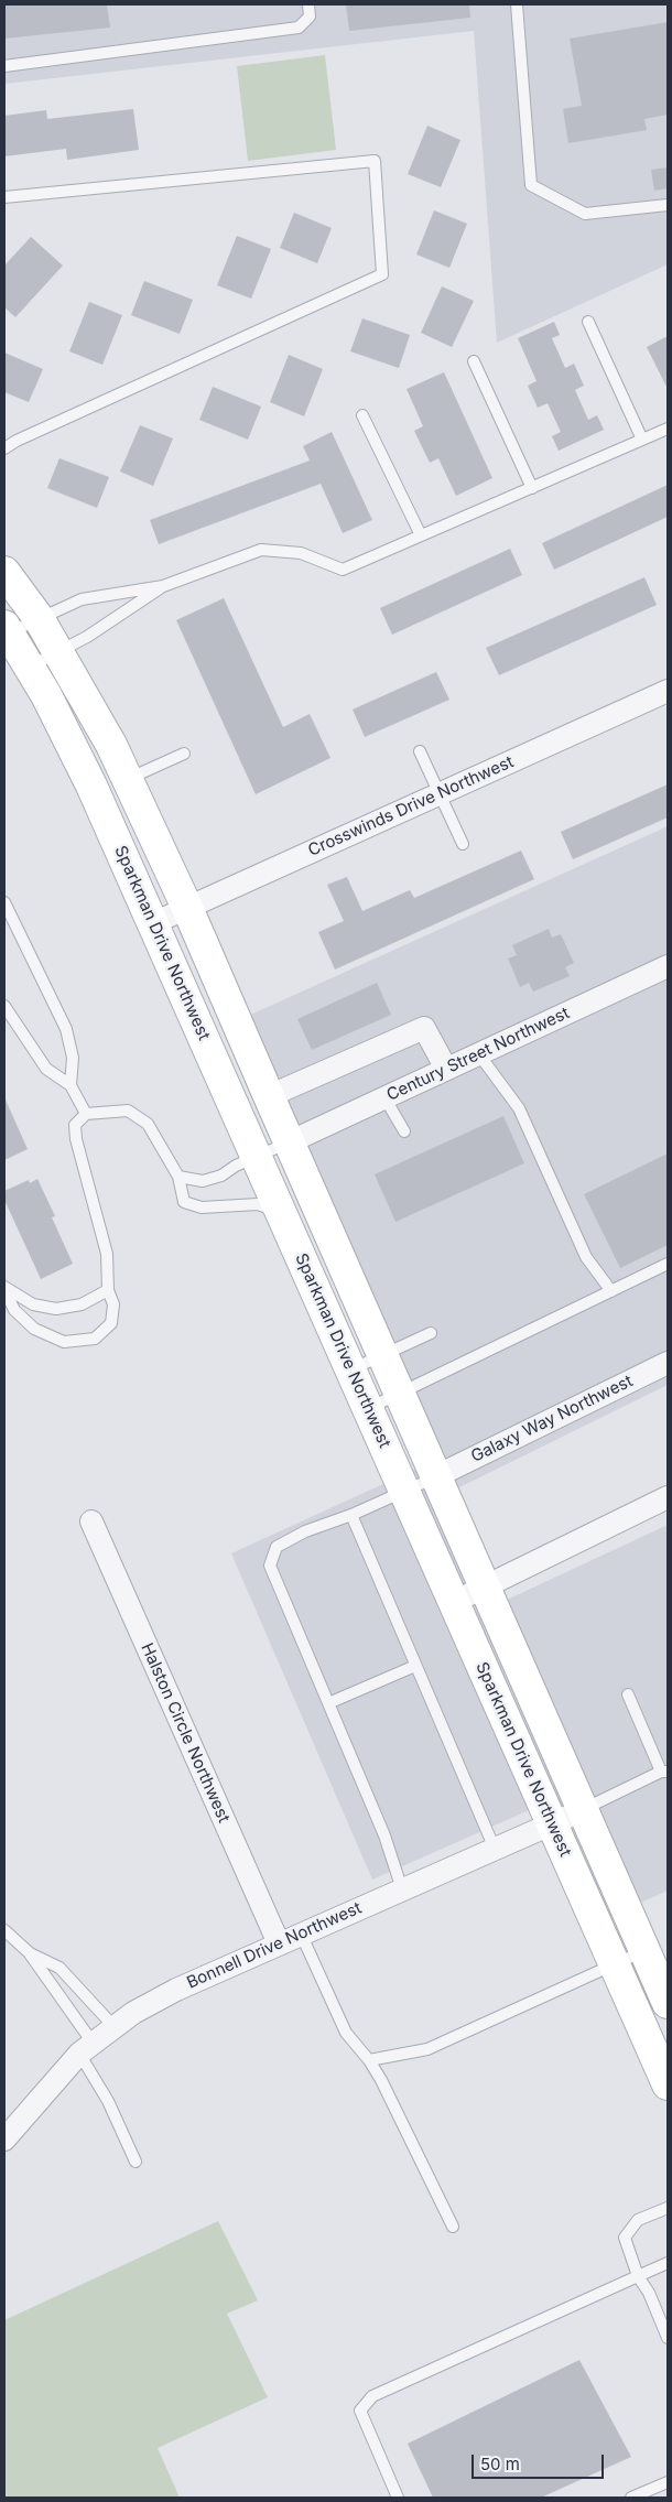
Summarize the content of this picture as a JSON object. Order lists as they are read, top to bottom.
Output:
{
  "streets": {
    "main road": ["Sparkman Drive Northwest"],
    "street": [
      "Crosswinds Drive Northwest",
      "Century Street Northwest",
      "Galaxy Way Northwest",
      "Halston Circle Northwest",
      "Bonnell Drive Northwest"
    ]
  },
  "crossings": [
    ["Crosswinds Drive Northwest", "Sparkman Drive Northwest"],
    ["Sparkman Drive Northwest", "Century Street Northwest"],
    ["Sparkman Drive Northwest", "Galaxy Way Northwest"],
    ["Sparkman Drive Northwest", "Bonnell Drive Northwest"],
    ["Halston Circle Northwest", "Bonnell Drive Northwest"]
  ],
  "scale_bar": "50 m"
}
